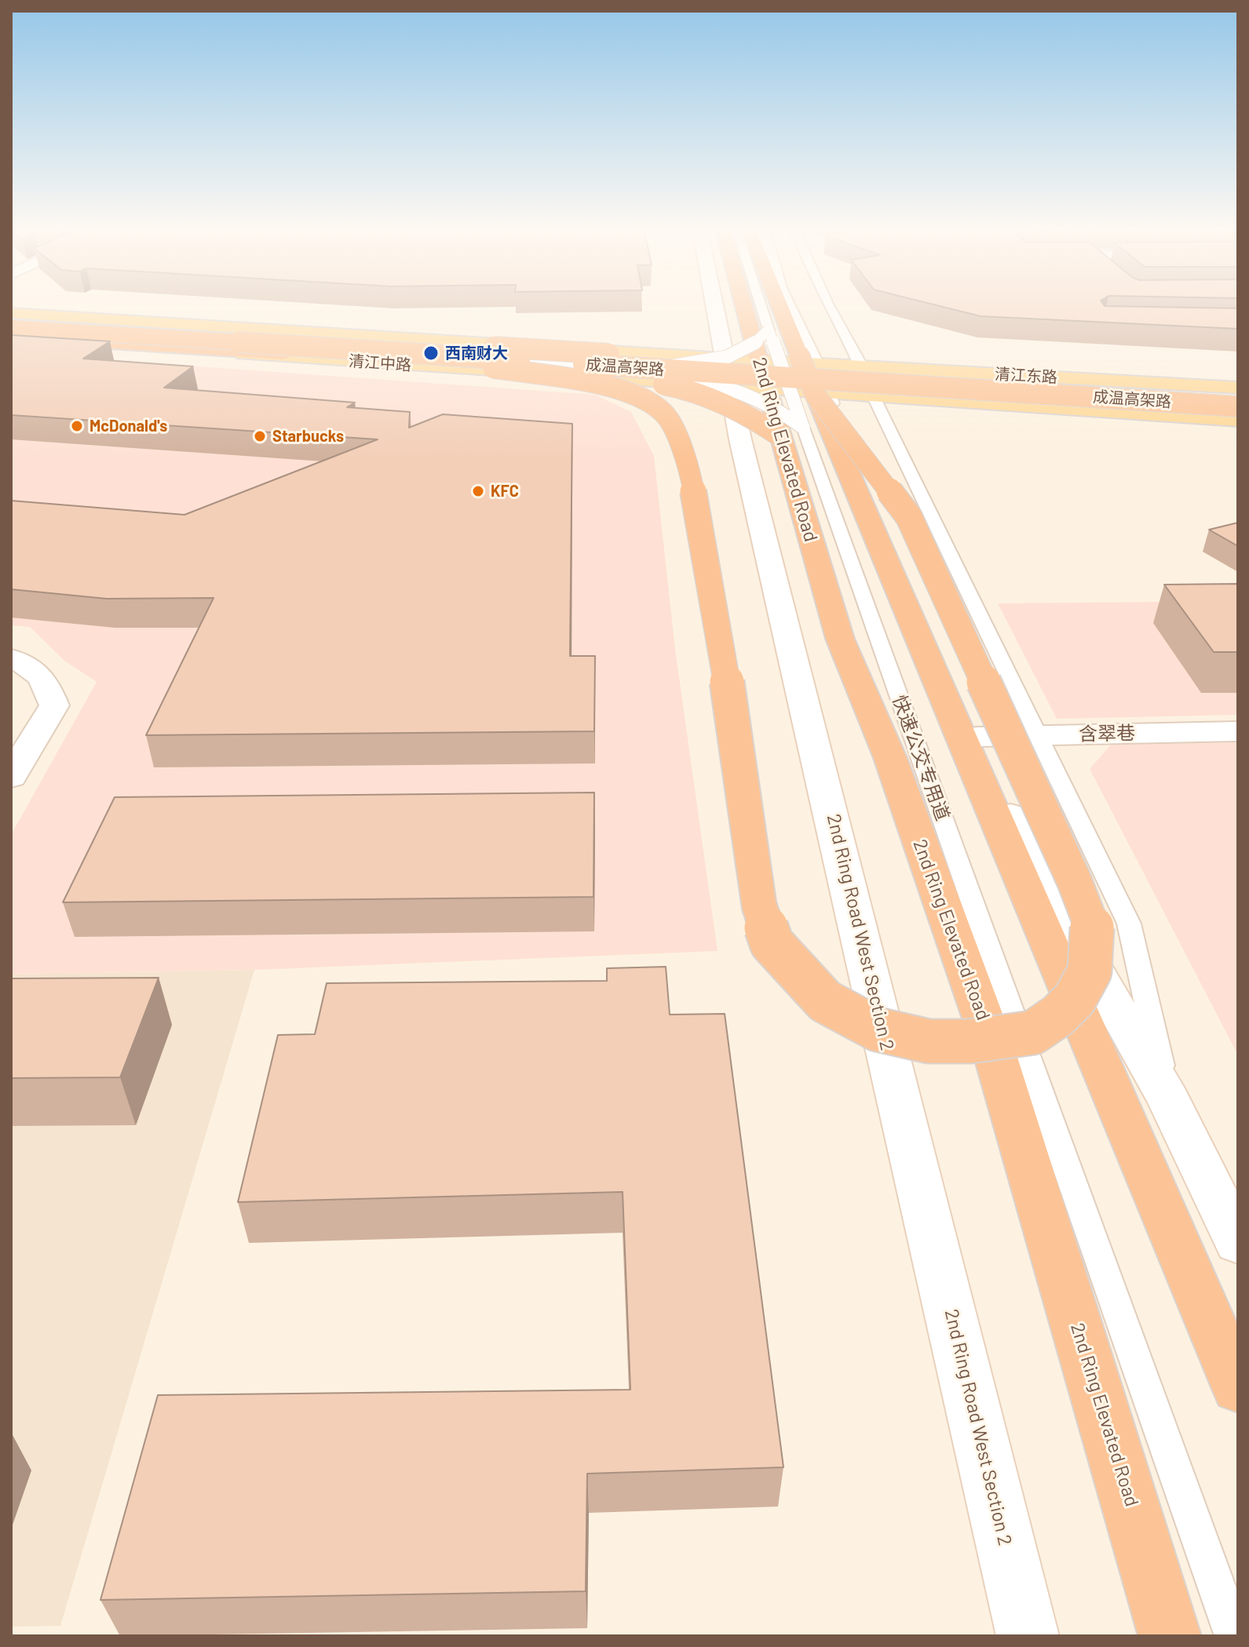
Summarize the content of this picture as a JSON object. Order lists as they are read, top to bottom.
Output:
{
  "streets": {
    "highway": ["成温高架路", "2nd Ring Elevated Road"],
    "main road": [
      "清江中路",
      "清江东路",
      "含翠巷",
      "2nd Ring Road West Section 2"
    ],
    "lane": ["快速公交专用道"]
  },
  "crossings": [
    ["清江中路", "成温高架路"],
    ["清江中路", "清江东路"],
    ["清江中路", "2nd Ring Elevated Road"],
    ["清江中路", "快速公交专用道"],
    ["清江中路", "2nd Ring Road West Section 2"],
    ["清江东路", "2nd Ring Elevated Road"],
    ["清江东路", "快速公交专用道"],
    ["2nd Ring Elevated Road", "快速公交专用道"]
  ],
  "places": [
    "西南财大",
    "McDonald's",
    "Starbucks",
    "KFC"
  ]
}
